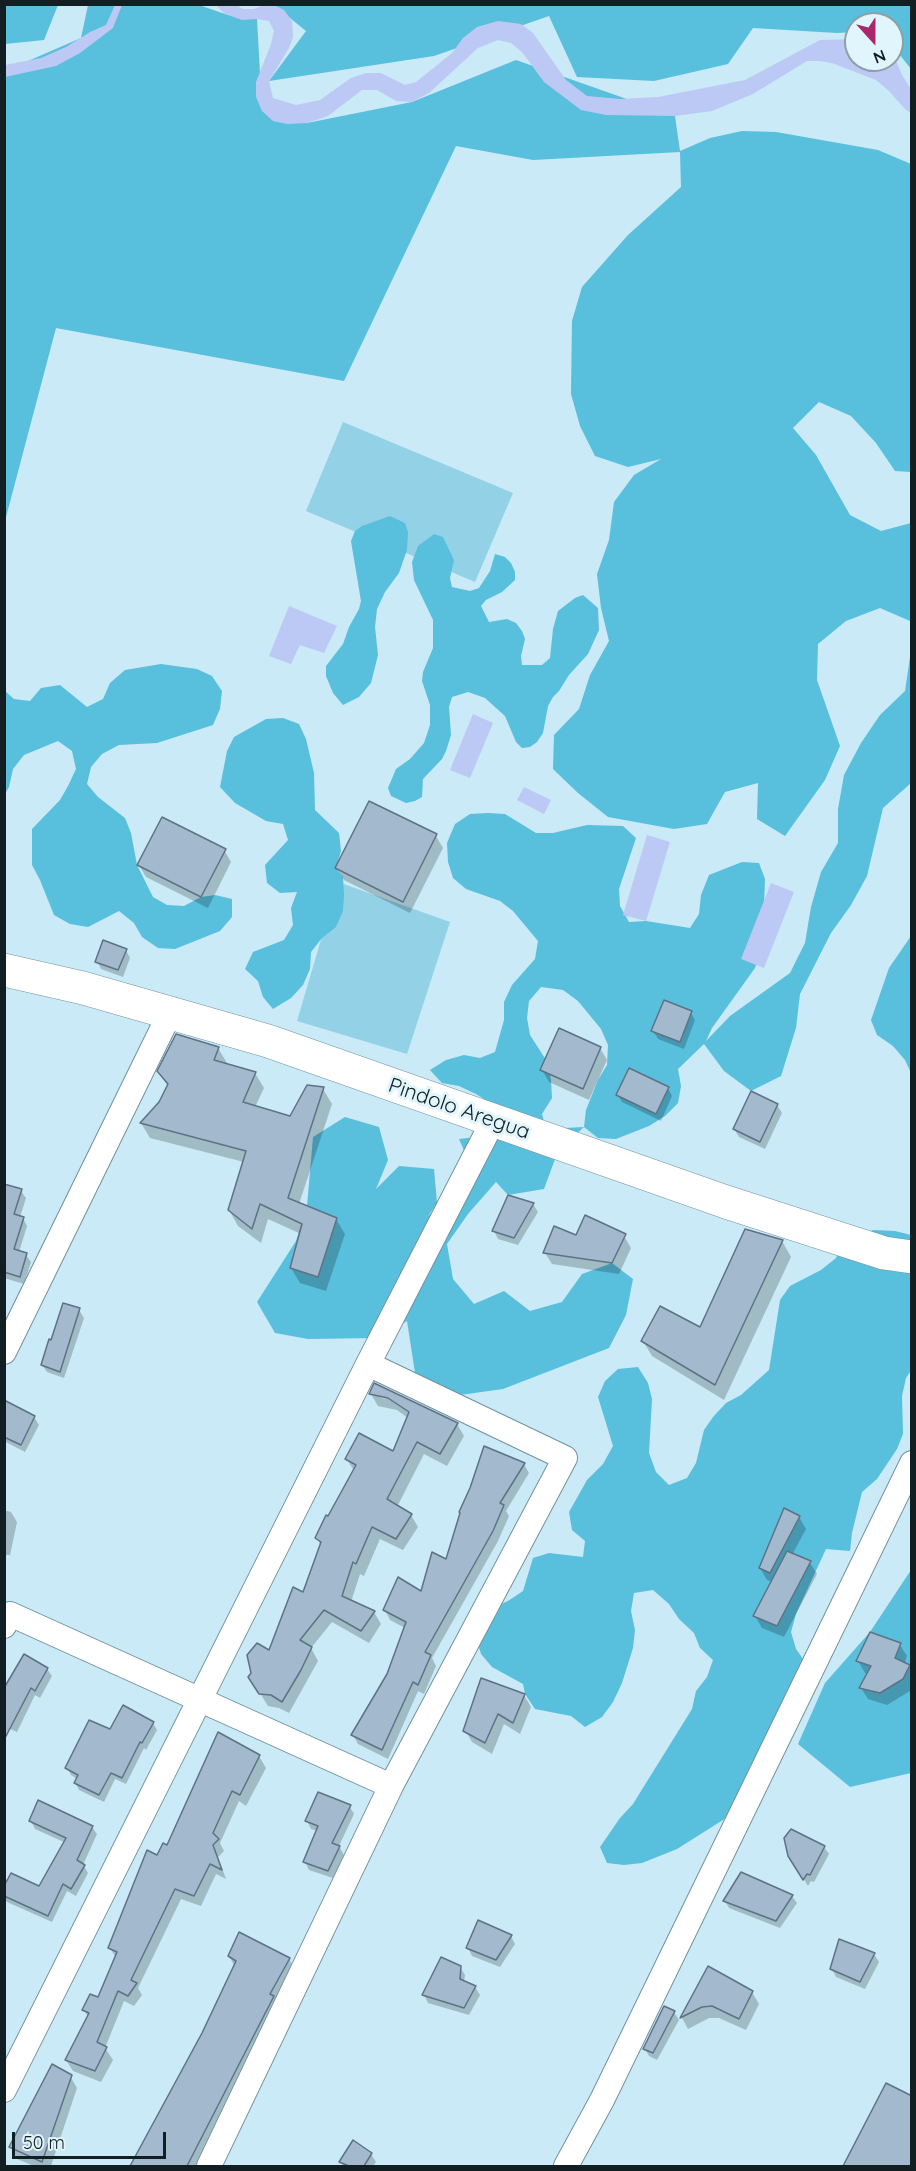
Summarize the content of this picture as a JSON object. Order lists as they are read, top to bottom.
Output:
{
  "streets": {
    "main road": ["Pindolo Aregua"]
  },
  "scale_bar": "50 m",
  "north": "bottom"
}
